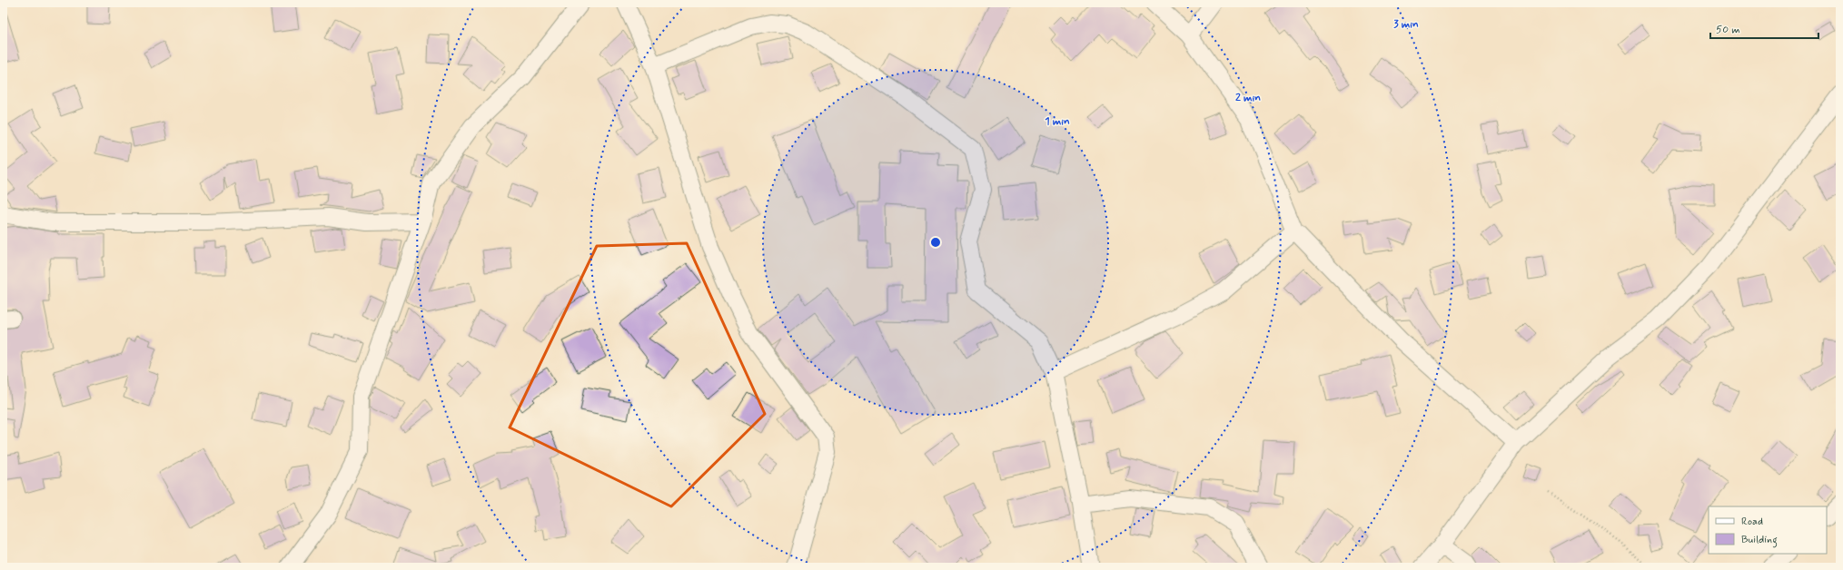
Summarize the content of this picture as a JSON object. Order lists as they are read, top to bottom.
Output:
{
  "legend": ["Road", "Building"],
  "scale_bar": "50 m",
  "rings": ["3 min", "2 min", "1 min"]
}
